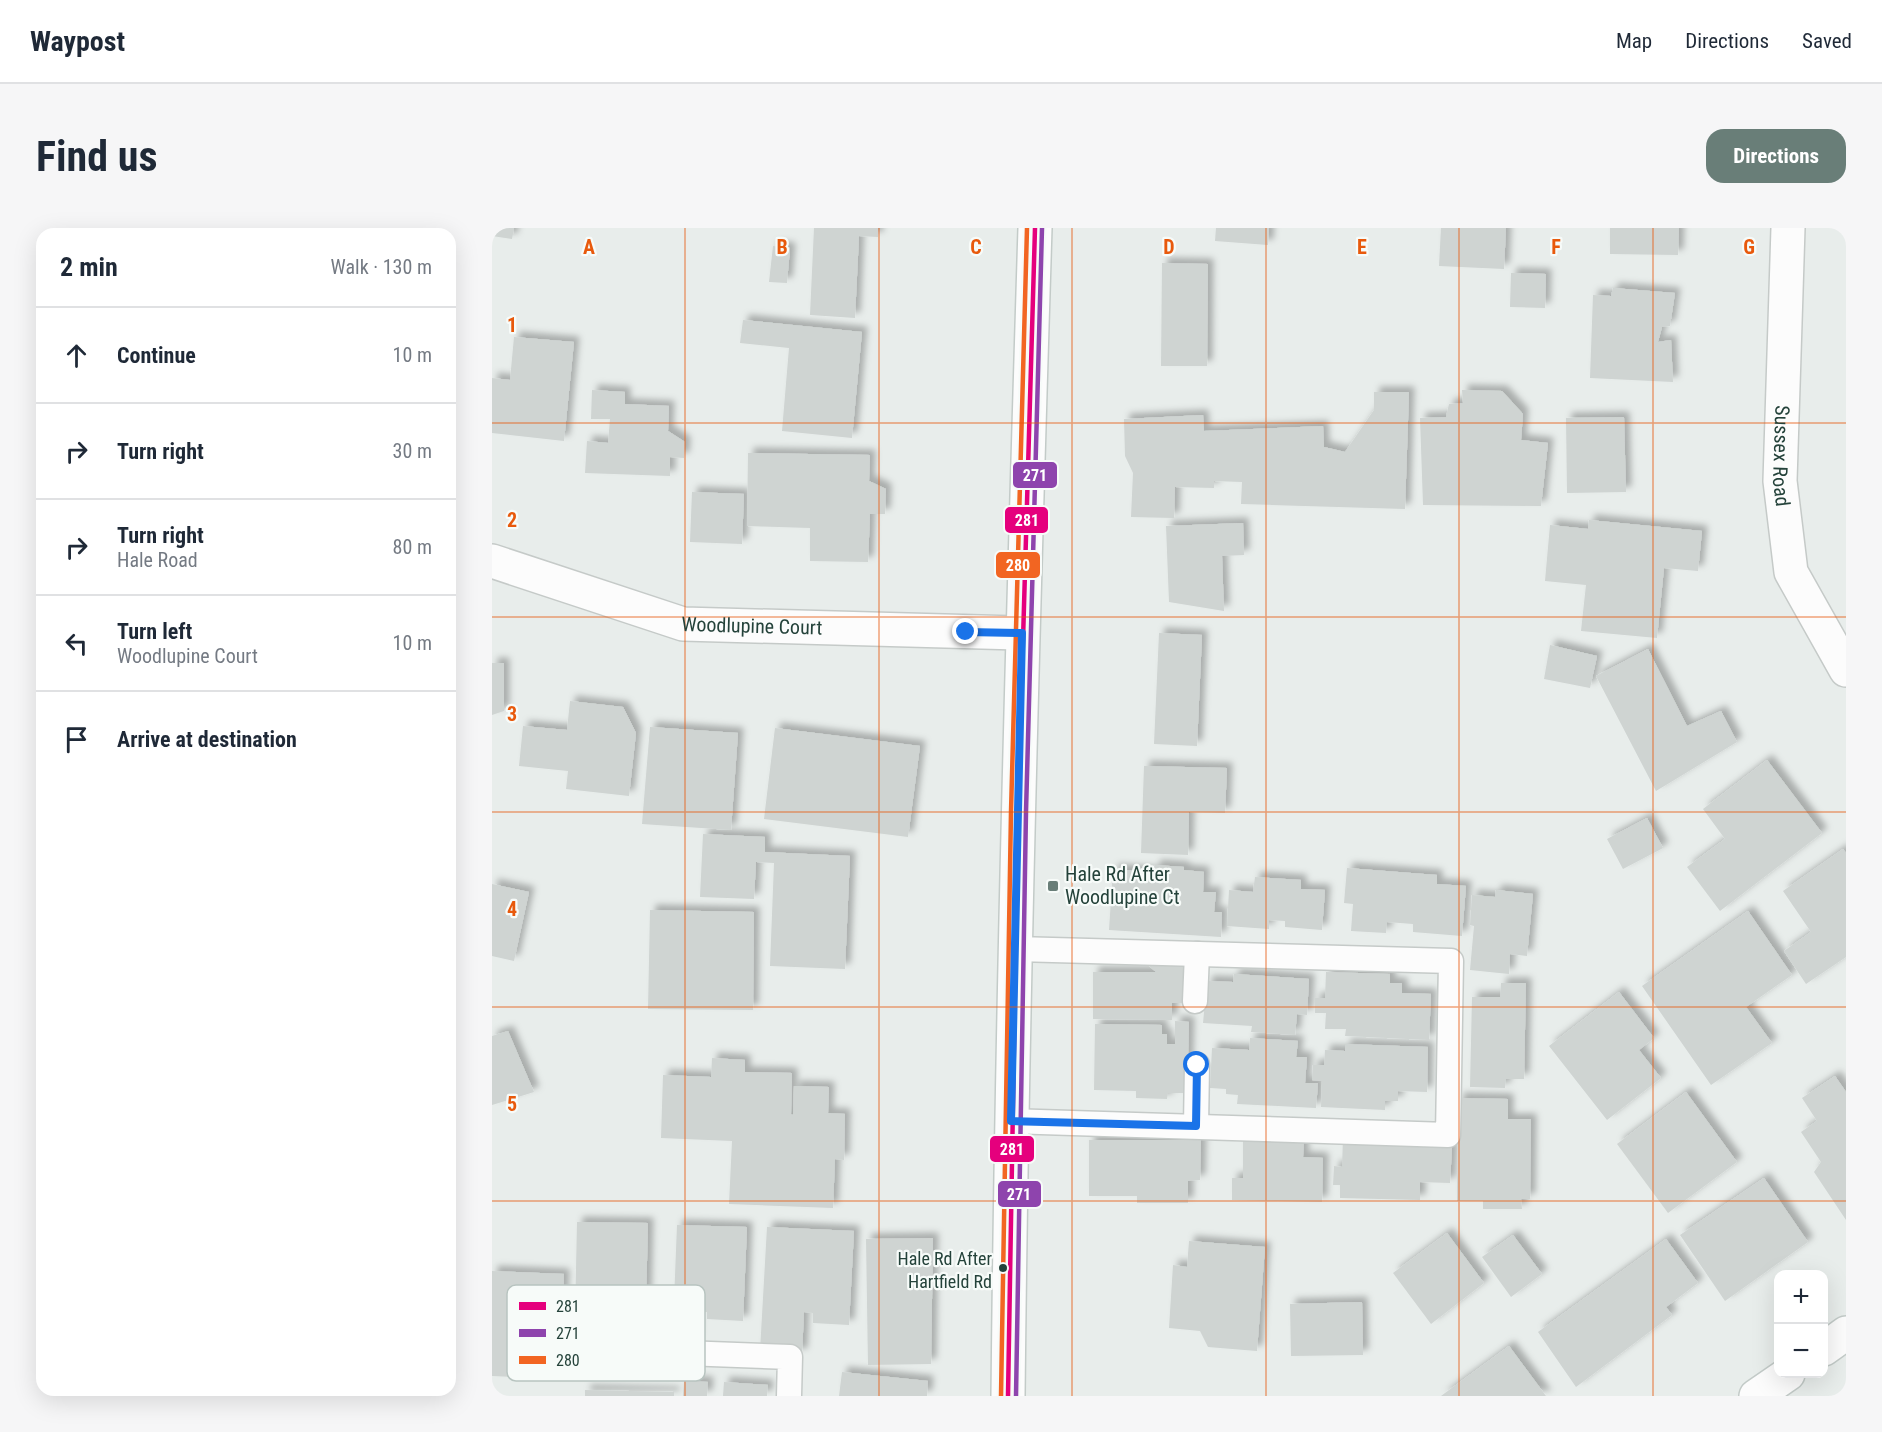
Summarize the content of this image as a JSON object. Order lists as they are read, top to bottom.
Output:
{
  "streets": {
    "main road": ["Sussex Road", "Woodlupine Court"]
  },
  "places": {
    "transit": ["Hale Rd After Woodlupine Ct"],
    "other": ["Hale Rd After Hartfield Rd"]
  },
  "lines": ["transit line 281", "transit line 271", "transit line 280"],
  "legend": ["281", "271", "280"],
  "page": {
    "header": "Waypost",
    "nav": ["Map", "Directions", "Saved"],
    "buttons": "Directions",
    "title": "Find us",
    "heading": ["2 min", "Walk · 130 m"],
    "list": [
      ["Continue", "10 m"],
      ["Turn right", "30 m"],
      ["Turn right", "Hale Road", "80 m"],
      ["Turn left", "Woodlupine Court", "10 m"],
      "Arrive at destination"
    ],
    "map_buttons": ["+", "−"]
  },
  "grid": {
    "columns": [
      "A",
      "B",
      "C",
      "D",
      "E",
      "F",
      "G"
    ],
    "rows": [
      "1",
      "2",
      "3",
      "4",
      "5"
    ]
  }
}
